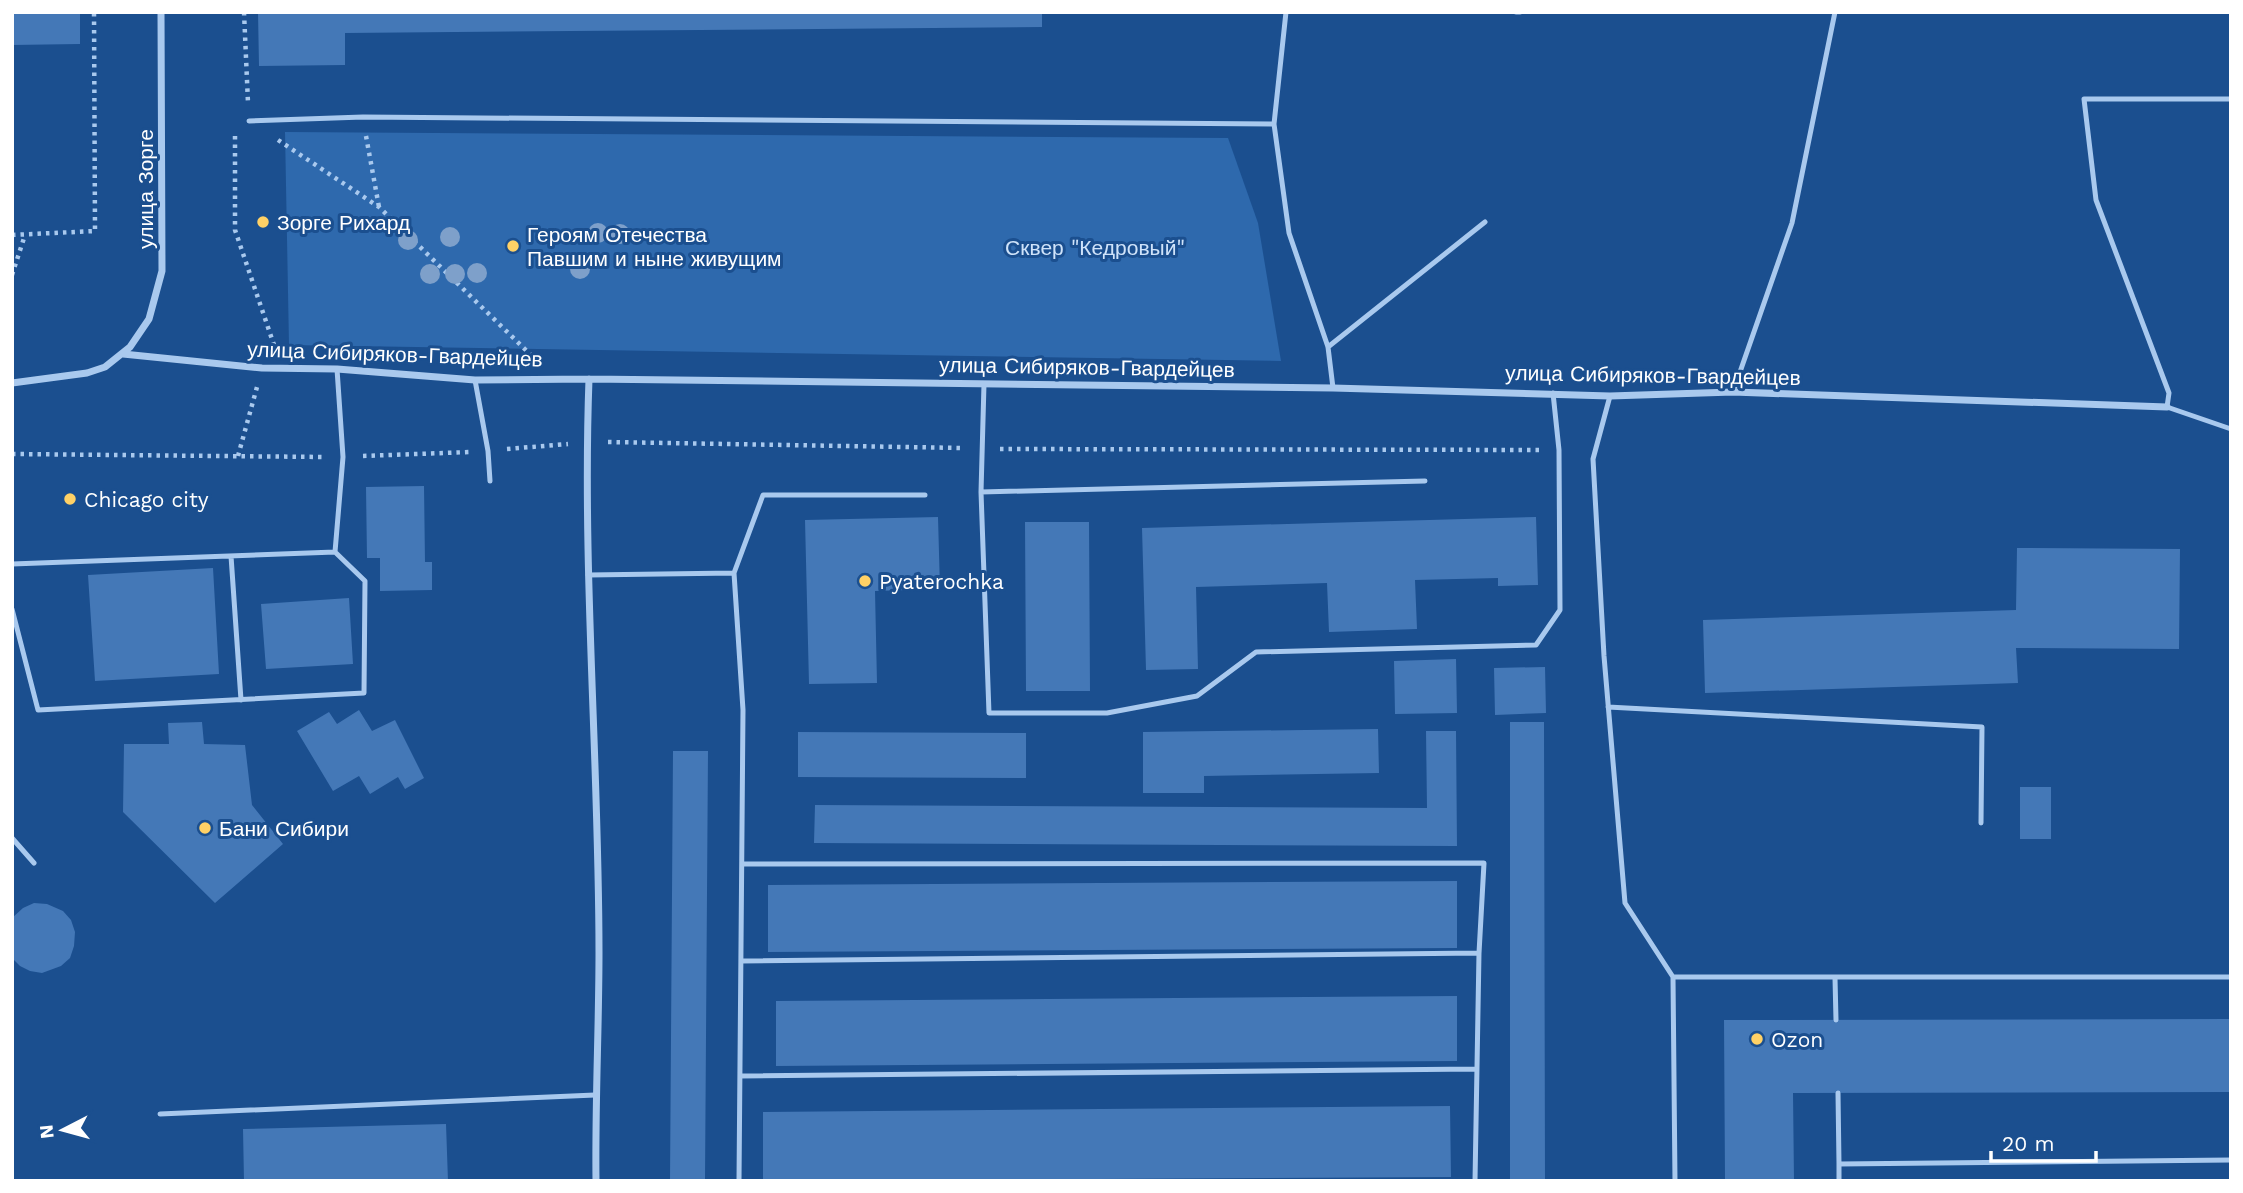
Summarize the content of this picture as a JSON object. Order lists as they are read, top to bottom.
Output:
{
  "streets": {
    "street": ["улица Зорге", "улица Сибиряков-Гвардейцев"]
  },
  "crossings": [
    ["улица Зорге", "улица Сибиряков-Гвардейцев"]
  ],
  "parks": ["Сквер \"Кедровый\""],
  "places": [
    "Зорге Рихард",
    "Героям Отечества Павшим и ныне живущим",
    "Chicago city",
    "Pyaterochka",
    "Бани Сибири",
    "Ozon"
  ],
  "scale_bar": "20 m",
  "north": "left"
}
